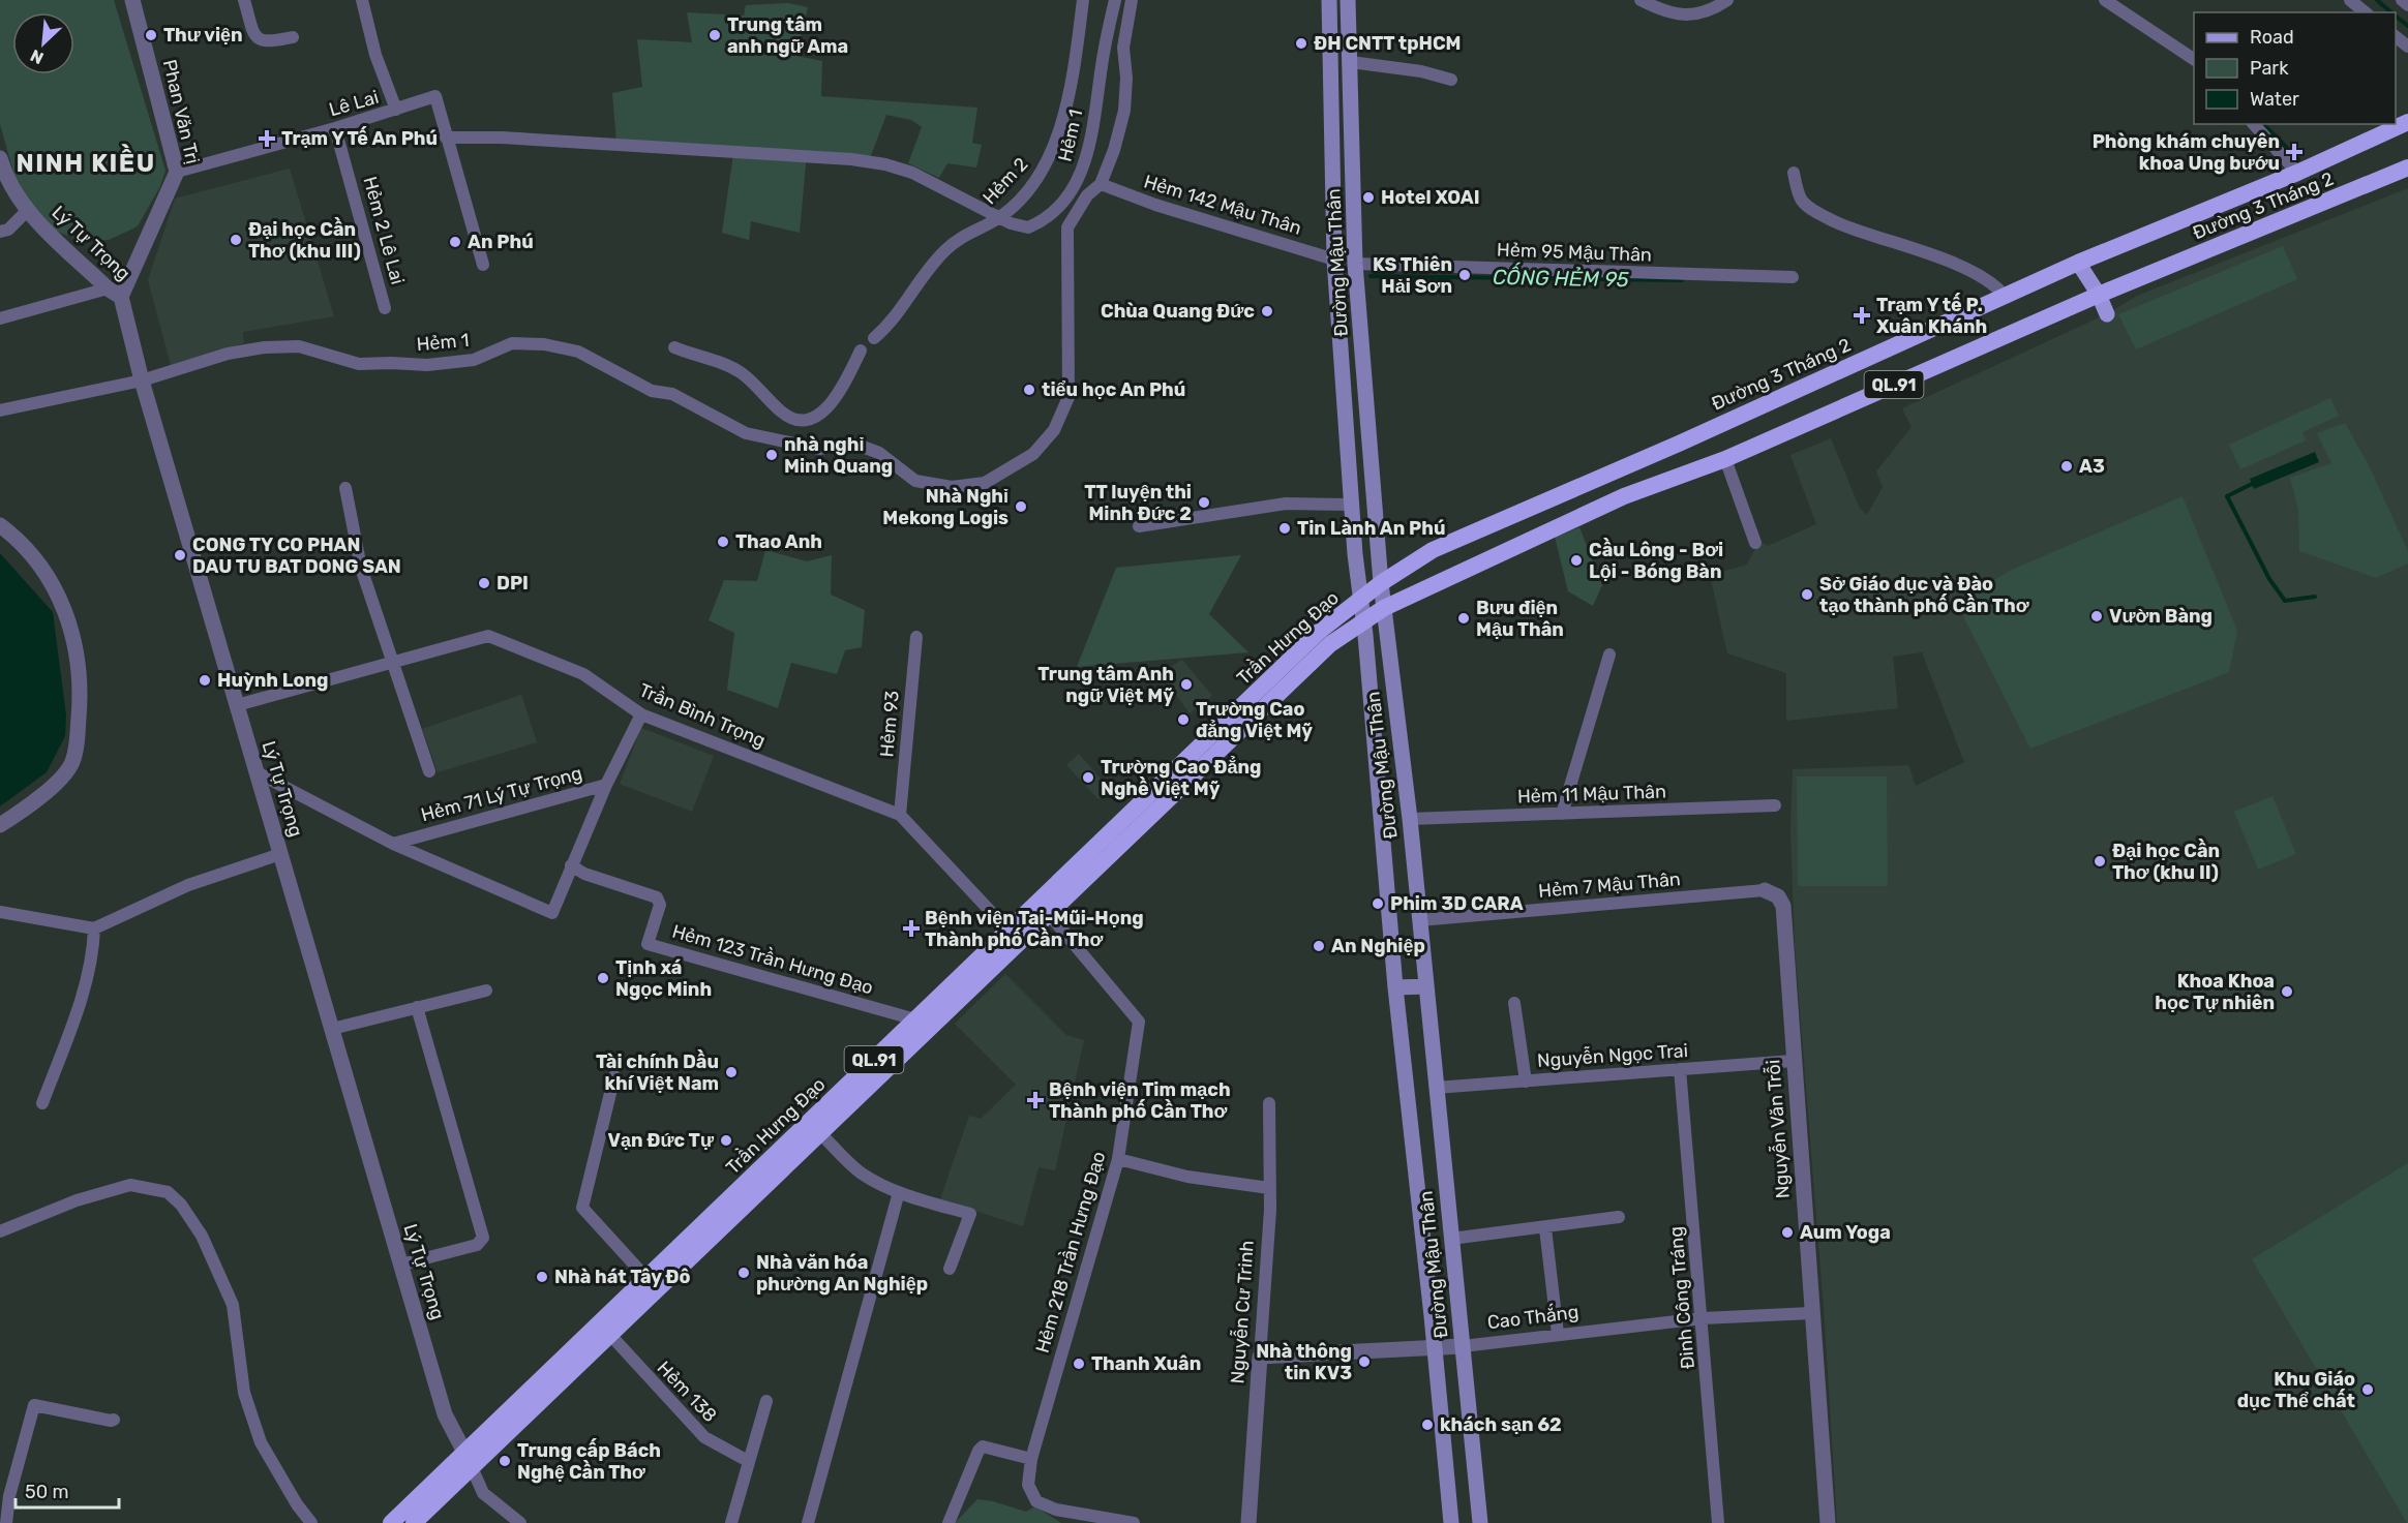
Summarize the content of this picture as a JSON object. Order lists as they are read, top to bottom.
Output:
{
  "streets": {
    "highway": ["Đường 3 Tháng 2", "QL.91", "Trần Hưng Đạo"],
    "main road": ["Đường Mậu Thân"],
    "street": [
      "Lê Lai",
      "Phan Văn Trị",
      "Hẻm 1",
      "Hẻm 2",
      "Hẻm 142 Mậu Thân",
      "Hẻm 2 Lê Lai",
      "Lý Tự Trọng",
      "Hẻm 95 Mậu Thân",
      "Trần Bình Trọng",
      "Hẻm 93",
      "Hẻm 71 Lý Tự Trọng",
      "Hẻm 11 Mậu Thân",
      "Hẻm 7 Mậu Thân",
      "Hẻm 123 Trần Hưng Đạo",
      "Nguyễn Ngọc Trai",
      "Nguyễn Văn Trỗi",
      "Hẻm 218 Trần Hưng Đạo",
      "Đinh Công Tráng",
      "Nguyễn Cư Trinh",
      "Cao Thắng",
      "Hẻm 138"
    ]
  },
  "crossings": [
    ["Lê Lai", "Phan Văn Trị"],
    ["Lê Lai", "Hẻm 2 Lê Lai"],
    ["Phan Văn Trị", "Lý Tự Trọng"],
    ["Hẻm 1", "Hẻm 2"],
    ["Hẻm 1", "Hẻm 142 Mậu Thân"],
    ["Hẻm 1", "Lý Tự Trọng"],
    ["Hẻm 142 Mậu Thân", "Đường Mậu Thân"],
    ["Đường 3 Tháng 2", "Đường Mậu Thân"],
    ["Đường 3 Tháng 2", "Trần Hưng Đạo"],
    ["Lý Tự Trọng", "Trần Hưng Đạo"],
    ["Lý Tự Trọng", "Trần Bình Trọng"],
    ["Lý Tự Trọng", "Hẻm 71 Lý Tự Trọng"],
    ["Hẻm 95 Mậu Thân", "Đường Mậu Thân"],
    ["Đường Mậu Thân", "Trần Hưng Đạo"],
    ["Đường Mậu Thân", "Hẻm 11 Mậu Thân"],
    ["Đường Mậu Thân", "Hẻm 7 Mậu Thân"],
    ["Đường Mậu Thân", "Nguyễn Ngọc Trai"],
    ["Đường Mậu Thân", "Cao Thắng"],
    ["Trần Hưng Đạo", "Trần Bình Trọng"],
    ["Trần Hưng Đạo", "Hẻm 123 Trần Hưng Đạo"],
    ["Trần Hưng Đạo", "Hẻm 218 Trần Hưng Đạo"],
    ["Trần Hưng Đạo", "Hẻm 138"],
    ["Trần Bình Trọng", "Hẻm 93"],
    ["Hẻm 71 Lý Tự Trọng", "Hẻm 123 Trần Hưng Đạo"],
    ["Hẻm 7 Mậu Thân", "Nguyễn Văn Trỗi"],
    ["Nguyễn Ngọc Trai", "Nguyễn Văn Trỗi"],
    ["Nguyễn Ngọc Trai", "Đinh Công Tráng"],
    ["Nguyễn Văn Trỗi", "Cao Thắng"],
    ["Đinh Công Tráng", "Cao Thắng"],
    ["Nguyễn Cư Trinh", "Cao Thắng"]
  ],
  "districts": ["NINH KIỀU"],
  "water": ["CỐNG HẺM 95"],
  "places": {
    "other": [
      "Thư viện",
      "Trung tâm anh ngữ Ama",
      "ĐH CNTT tpHCM",
      "Hotel XOAI",
      "Đại học Cần Thơ (khu III)",
      "An Phú",
      "KS Thiên Hải Sơn",
      "Chùa Quang Đức",
      "tiểu học An Phú",
      "nhà nghỉ Minh Quang",
      "A3",
      "TT luyện thi Minh Đức 2",
      "Nhà Nghỉ Mekong Logis",
      "Tin Lành An Phú",
      "Thao Anh",
      "CONG TY CO PHAN DAU TU BAT DONG SAN",
      "Cầu Lông - Bơi Lội - Bóng Bàn",
      "DPI",
      "Sở Giáo dục và Đào tạo thành phố Cần Thơ",
      "Vườn Bàng",
      "Bưu điện Mậu Thân",
      "Huỳnh Long",
      "Trung tâm Anh ngữ Việt Mỹ",
      "Trường Cao đẳng Việt Mỹ",
      "Trường Cao Đẳng Nghề Việt Mỹ",
      "Đại học Cần Thơ (khu II)",
      "Phim 3D CARA",
      "An Nghiệp",
      "Tịnh xá Ngọc Minh",
      "Khoa Khoa học Tự nhiên",
      "Tài chính Dầu khí Việt Nam",
      "Vạn Đức Tự",
      "Aum Yoga",
      "Nhà văn hóa phường An Nghiệp",
      "Nhà hát Tây Đô",
      "Nhà thông tin KV3",
      "Thanh Xuân",
      "Khu Giáo dục Thể chất",
      "khách sạn 62",
      "Trung cấp Bách Nghệ Cần Thơ"
    ],
    "health": [
      "Trạm Y Tế An Phú",
      "Phòng khám chuyên khoa Ung bướu",
      "Trạm Y tế P. Xuân Khánh",
      "Bệnh viện Tai-Mũi-Họng Thành phố Cần Thơ",
      "Bệnh viện Tim mạch Thành phố Cần Thơ"
    ]
  },
  "legend": ["Road", "Park", "Water"],
  "scale_bar": "50 m",
  "north": "bottom left"
}
